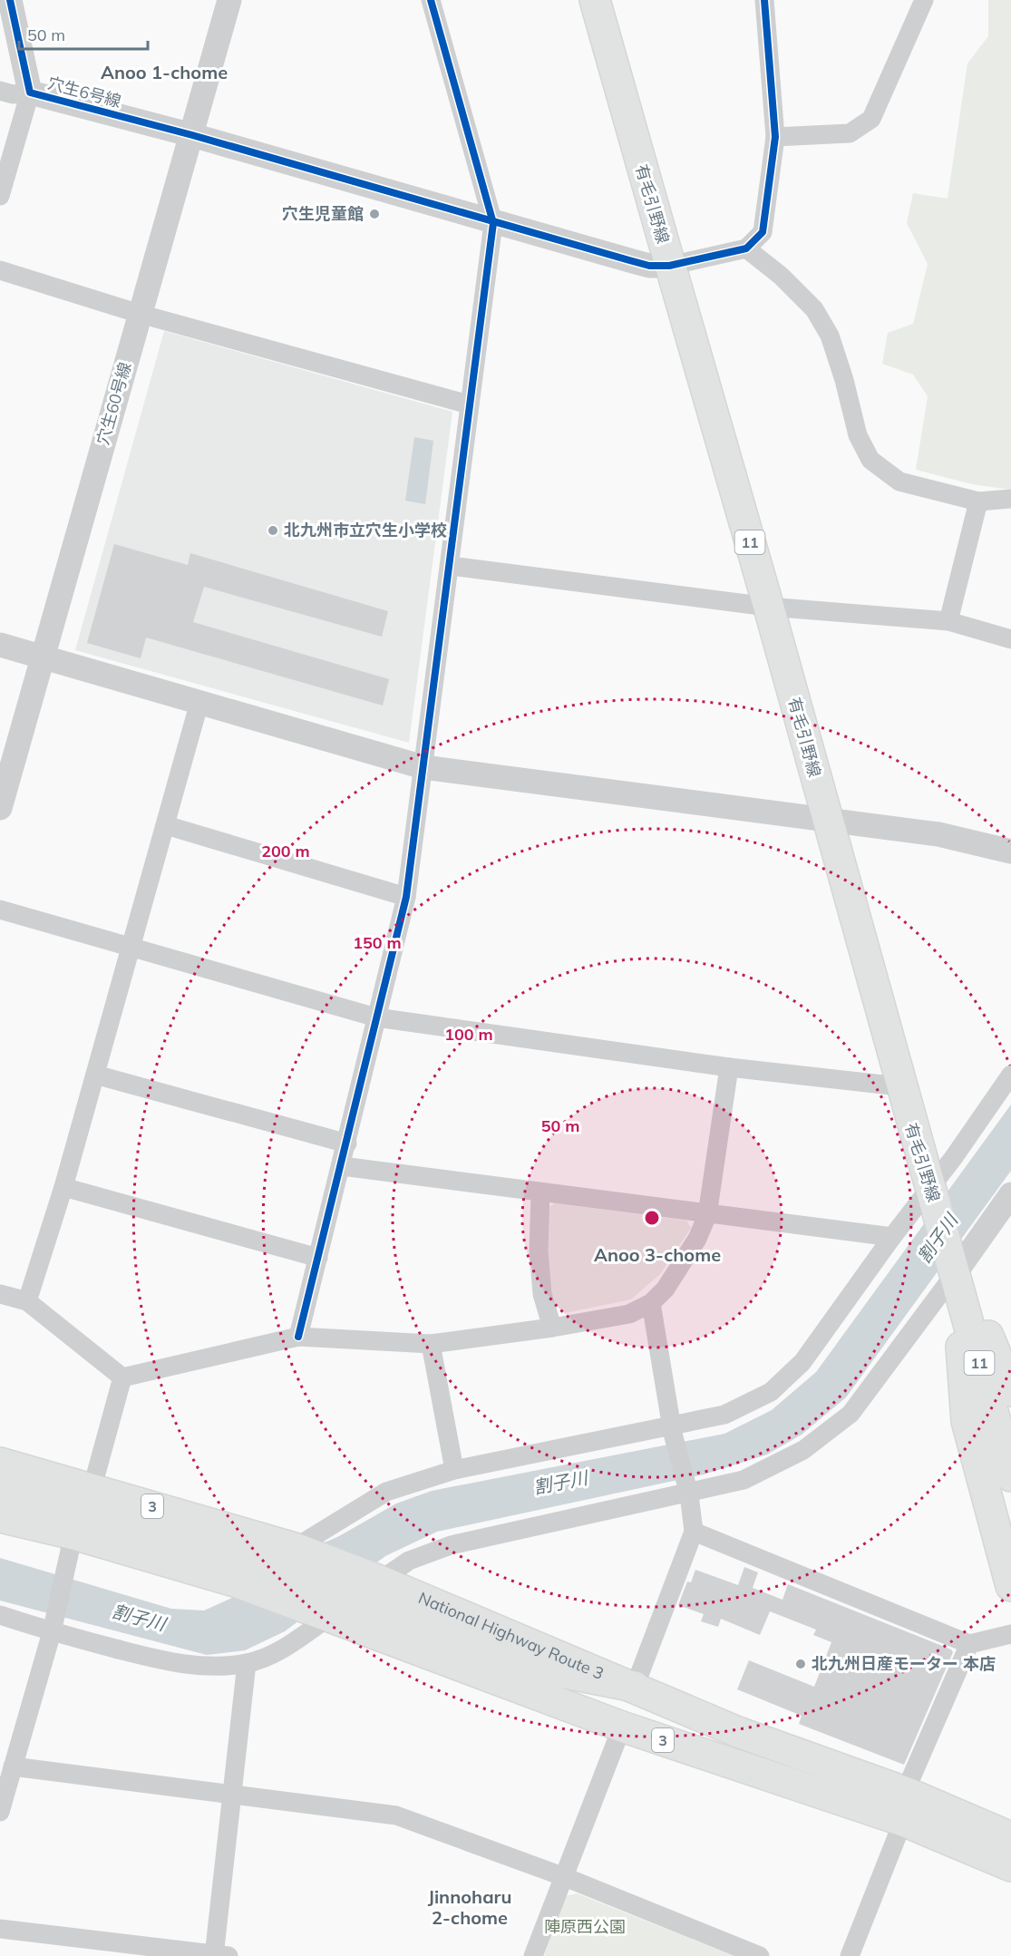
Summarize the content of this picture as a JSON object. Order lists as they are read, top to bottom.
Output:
{
  "streets": {
    "main road": ["有毛引野線", "11", "3"],
    "street": ["穴生6号線", "穴生60号線"]
  },
  "crossings": [
    ["穴生6号線", "有毛引野線"],
    ["穴生6号線", "穴生60号線"]
  ],
  "districts": ["Anoo 1-chome", "Anoo 3-chome", "Jinnoharu 2-chome"],
  "water": ["割子川"],
  "parks": ["陣原西公園"],
  "places": ["穴生児童館", "北九州市立穴生小学校", "北九州日産モーター 本店"],
  "scale_bar": "50 m",
  "rings": [
    "200 m",
    "150 m",
    "100 m",
    "50 m"
  ]
}
